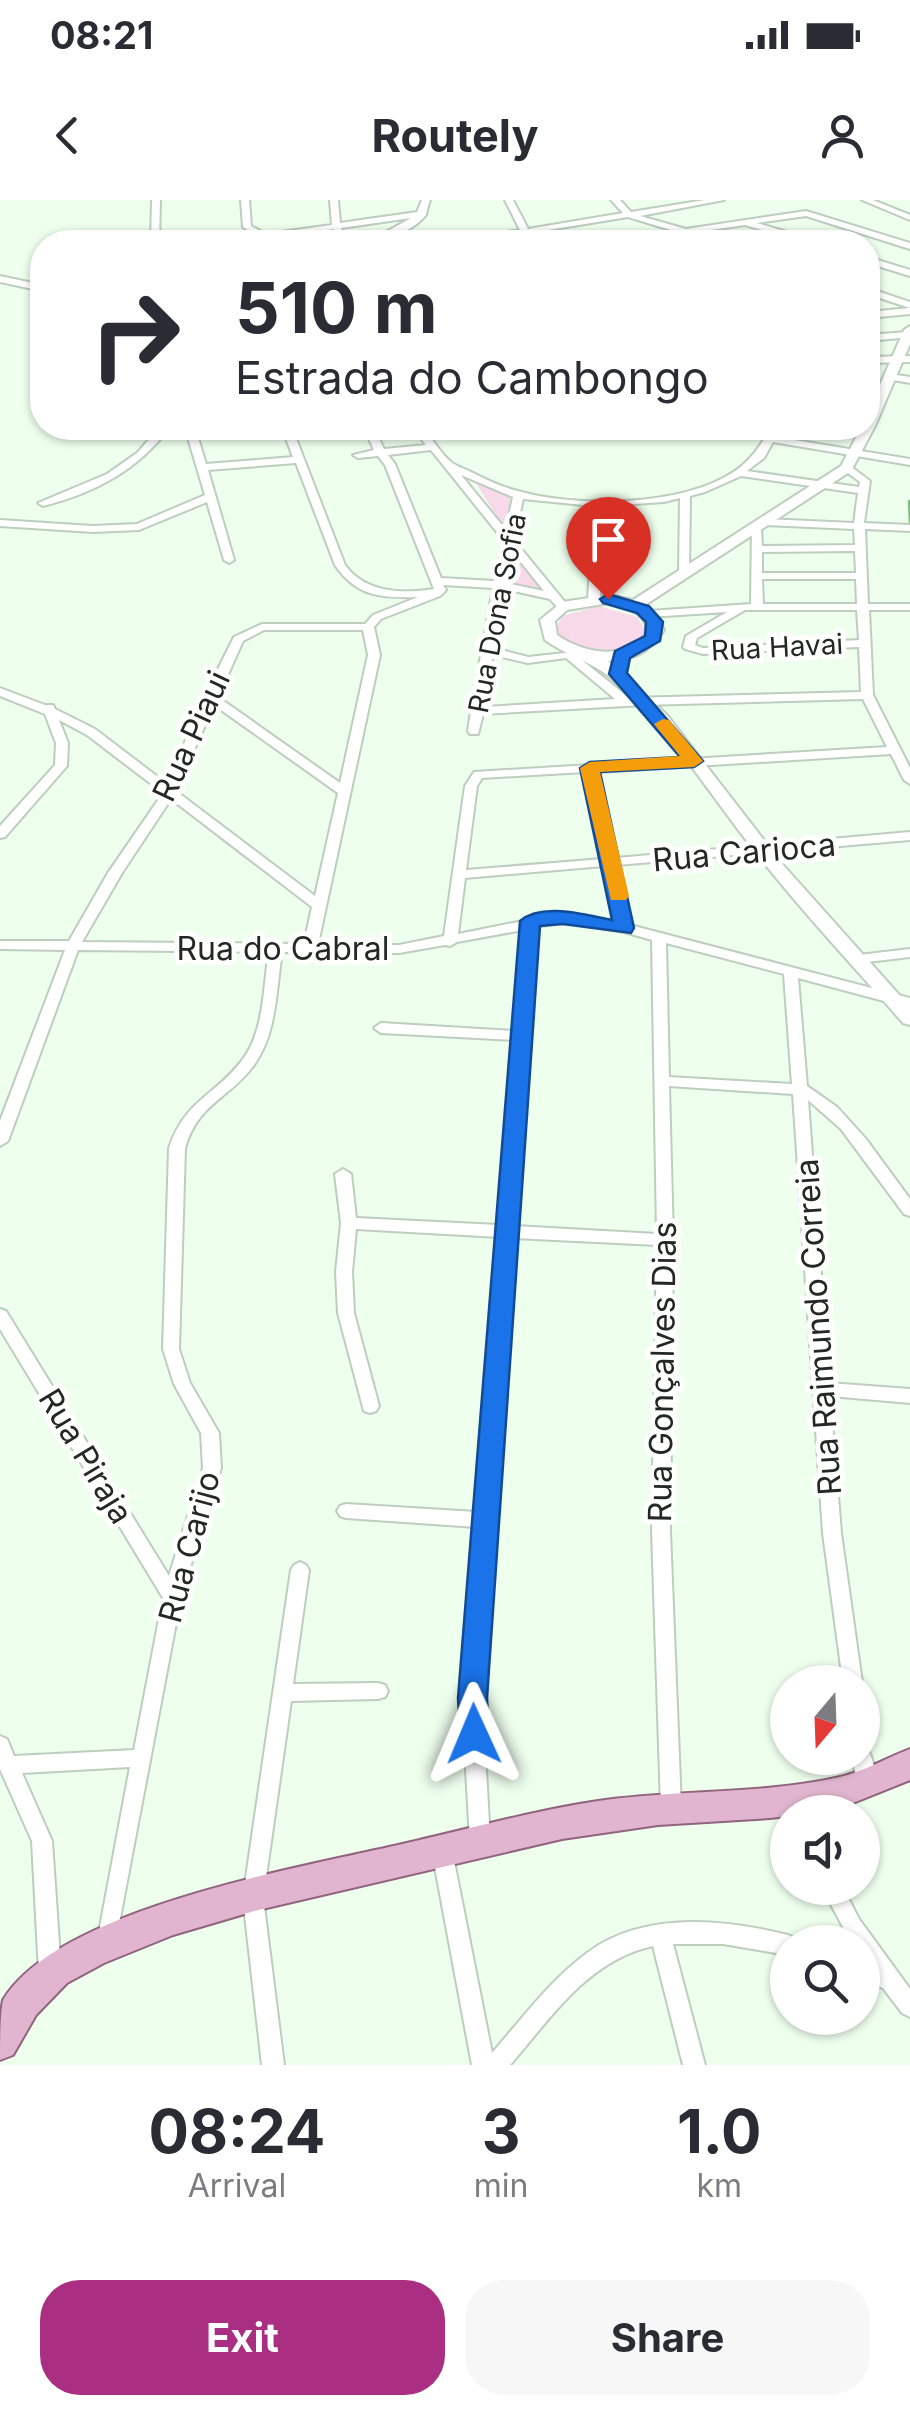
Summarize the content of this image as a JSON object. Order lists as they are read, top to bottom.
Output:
{
  "streets": {
    "street": [
      "Rua Dona Sofia",
      "Rua Havai",
      "Rua Piaui",
      "Rua Carioca",
      "Rua do Cabral",
      "Rua Raimundo Correia",
      "Rua Gonçalves Dias",
      "Rua Piraja",
      "Rua Carijo"
    ]
  },
  "crossings": [
    ["Rua Piaui", "Rua do Cabral"],
    ["Rua do Cabral", "Rua Raimundo Correia"],
    ["Rua do Cabral", "Rua Gonçalves Dias"],
    ["Rua do Cabral", "Rua Carijo"],
    ["Rua Piraja", "Rua Carijo"]
  ],
  "north": "bottom",
  "page": {
    "status": "08:21",
    "header": "Routely",
    "turn": ["510 m", "Estrada do Cambongo"],
    "eta": [
      "08:24",
      "Arrival",
      "3",
      "min",
      "1.0",
      "km"
    ],
    "buttons": ["Exit", "Share"]
  }
}
